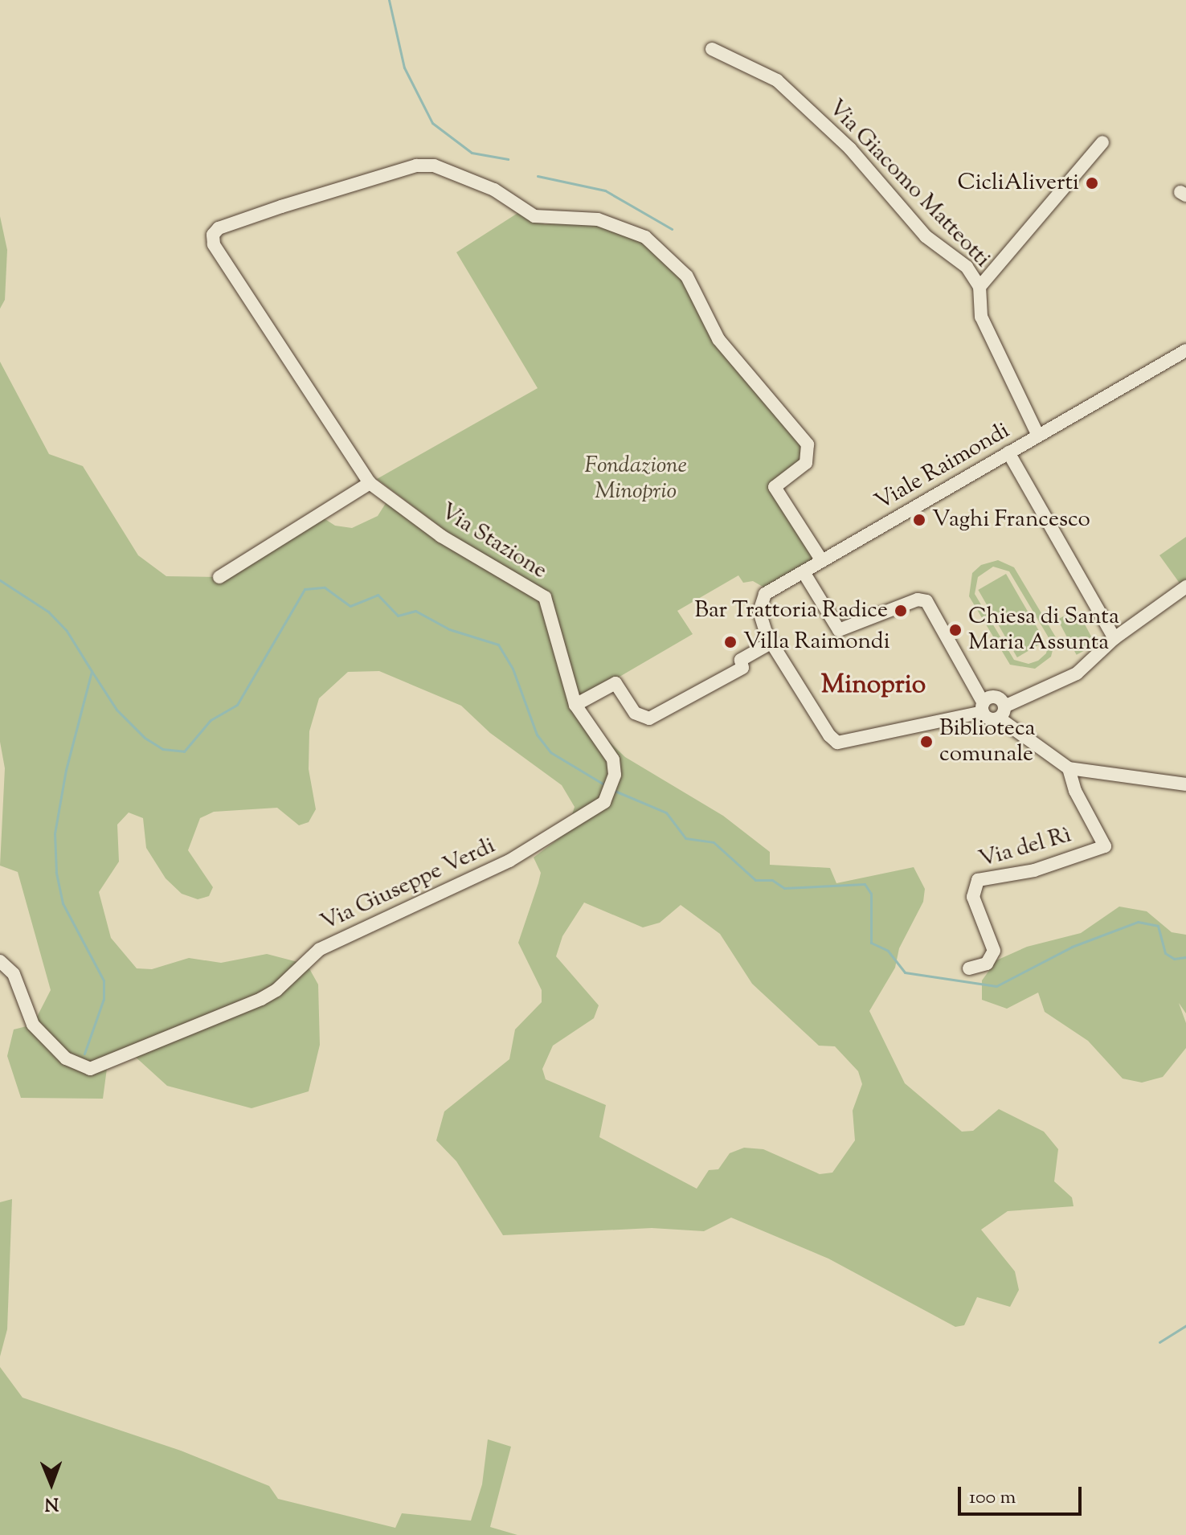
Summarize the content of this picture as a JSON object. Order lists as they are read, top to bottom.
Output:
{
  "streets": {
    "street": [
      "Via Giacomo Matteotti",
      "Viale Raimondi",
      "Via Stazione",
      "Via del Rì",
      "Via Giuseppe Verdi"
    ]
  },
  "crossings": [
    ["Via Giacomo Matteotti", "Viale Raimondi"],
    ["Via Stazione", "Via Giuseppe Verdi"]
  ],
  "districts": ["Minoprio"],
  "parks": ["Fondazione Minoprio"],
  "places": [
    "CicliAliverti",
    "Vaghi Francesco",
    "Bar Trattoria Radice",
    "Chiesa di Santa Maria Assunta",
    "Villa Raimondi",
    "Biblioteca comunale"
  ],
  "scale_bar": "100 m",
  "north": "bottom"
}
